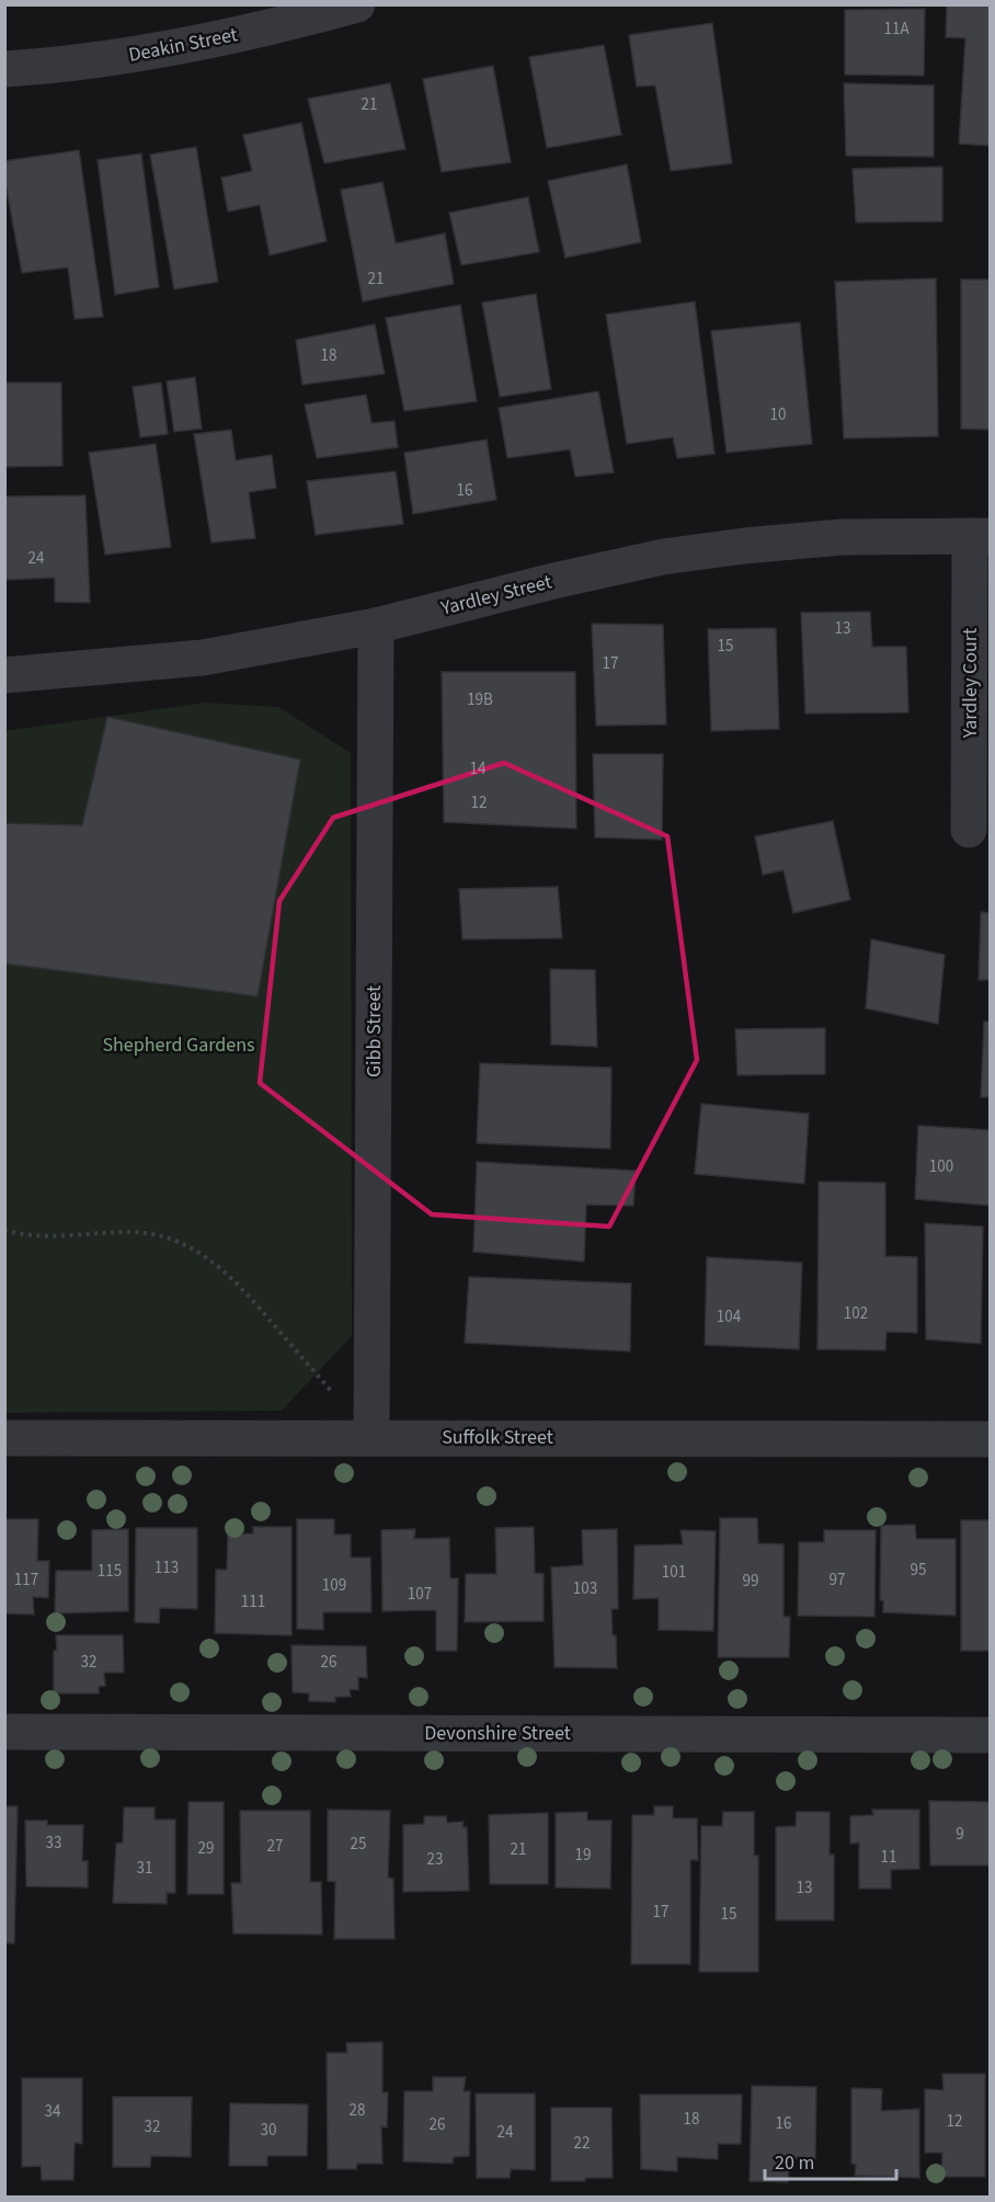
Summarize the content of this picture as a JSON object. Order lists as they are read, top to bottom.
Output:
{
  "streets": {
    "street": [
      "Deakin Street",
      "Yardley Street",
      "Yardley Court",
      "Gibb Street",
      "Suffolk Street",
      "Devonshire Street"
    ]
  },
  "crossings": [
    ["Yardley Street", "Yardley Court"],
    ["Yardley Street", "Gibb Street"],
    ["Gibb Street", "Suffolk Street"]
  ],
  "parks": ["Shepherd Gardens"],
  "house_numbers": [
    "11A",
    "21",
    "21",
    "18",
    "10",
    "16",
    "24",
    "13",
    "15",
    "17",
    "19B",
    "14",
    "12",
    "100",
    "102",
    "104",
    "113",
    "95",
    "115",
    "101",
    "117",
    "97",
    "99",
    "109",
    "103",
    "107",
    "111",
    "32",
    "26",
    "9",
    "33",
    "25",
    "27",
    "29",
    "21",
    "19",
    "11",
    "23",
    "31",
    "13",
    "17",
    "15",
    "28",
    "34",
    "18",
    "12",
    "16",
    "26",
    "32",
    "30",
    "24",
    "22"
  ],
  "scale_bar": "20 m"
}
